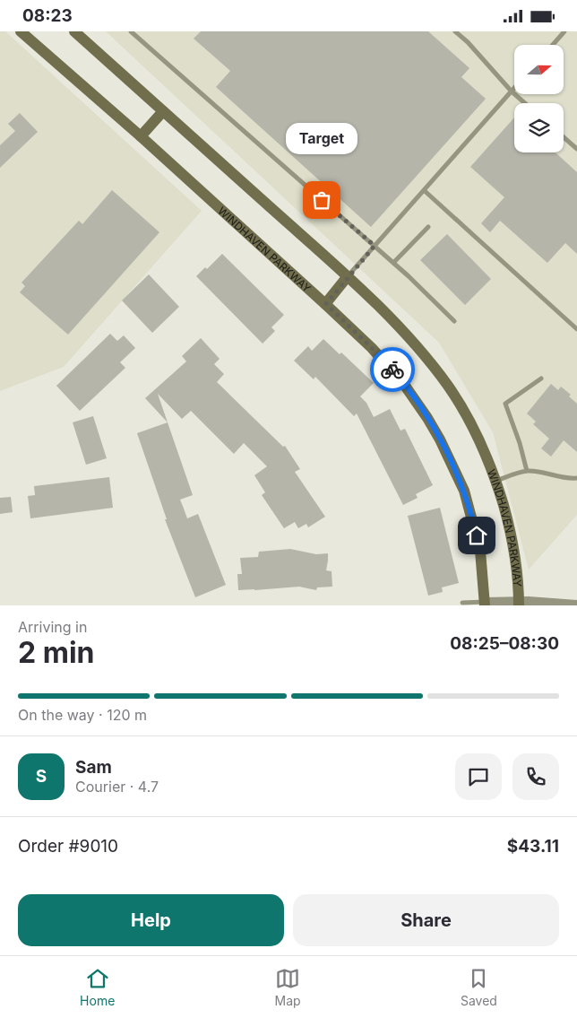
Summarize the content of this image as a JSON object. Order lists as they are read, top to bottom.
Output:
{
  "streets": {
    "main road": ["WINDHAVEN PARKWAY"]
  },
  "places": ["Target"],
  "north": "right",
  "page": {
    "status": "08:23",
    "bubble": "Target",
    "heading": ["2 min", "Arriving in", "08:25–08:30"],
    "panel": [
      "Sam",
      "Courier · 4.7",
      "Order #9010",
      "$43.11"
    ],
    "bar": "On the way · 120 m",
    "round": "S",
    "buttons": ["Help", "Share"],
    "tabs": ["Home", "Map", "Saved"]
  }
}
